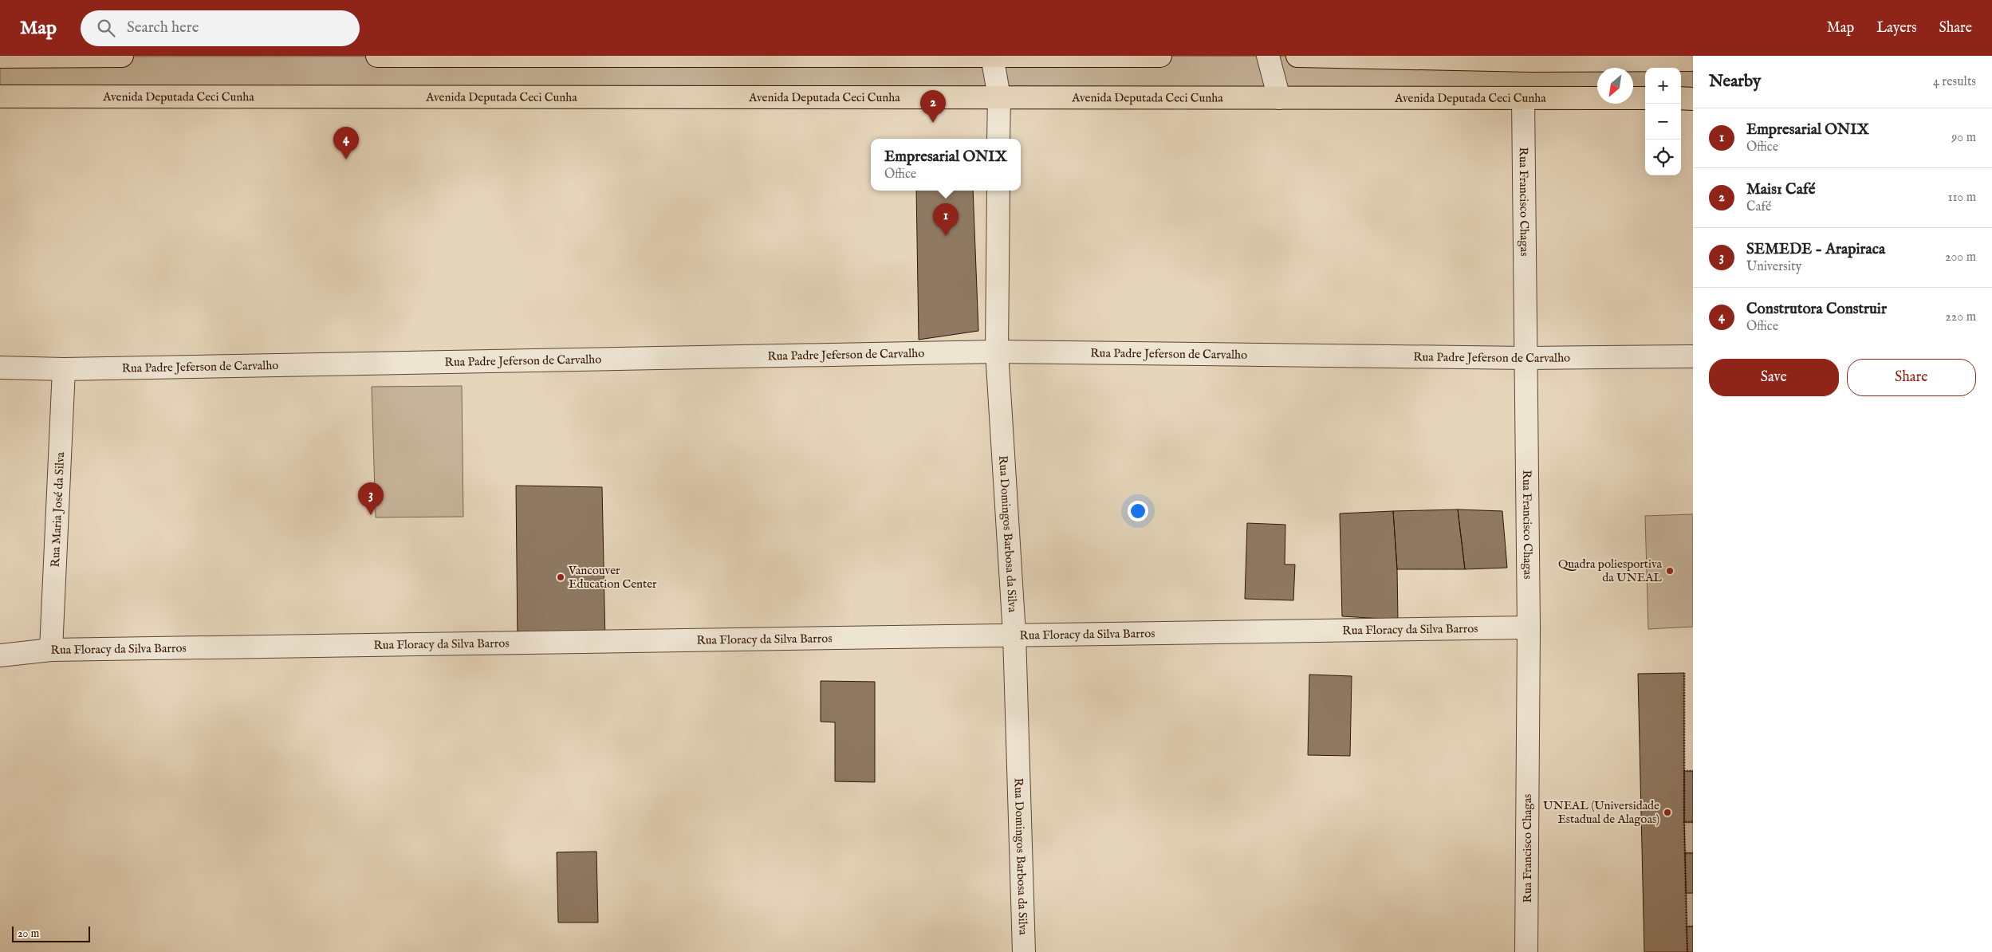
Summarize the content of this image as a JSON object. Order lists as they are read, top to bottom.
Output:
{
  "streets": {
    "main road": ["Avenida Deputada Ceci Cunha"],
    "street": [
      "Rua Francisco Chagas",
      "Rua Padre Jeferson de Carvalho",
      "Rua Maria José da Silva",
      "Rua Domingos Barbosa da Silva",
      "Rua Floracy da Silva Barros"
    ]
  },
  "crossings": [
    ["Avenida Deputada Ceci Cunha", "Rua Francisco Chagas"],
    ["Rua Francisco Chagas", "Rua Padre Jeferson de Carvalho"],
    ["Rua Francisco Chagas", "Rua Floracy da Silva Barros"],
    ["Rua Padre Jeferson de Carvalho", "Rua Maria José da Silva"],
    ["Rua Padre Jeferson de Carvalho", "Rua Domingos Barbosa da Silva"],
    ["Rua Maria José da Silva", "Rua Floracy da Silva Barros"],
    ["Rua Domingos Barbosa da Silva", "Rua Floracy da Silva Barros"]
  ],
  "places": ["Quadra poliesportiva da UNEAL", "Vancouver Education Center", "UNEAL (Universidade Estadual de Alagoas)"],
  "scale_bar": "20 m",
  "north": "bottom left",
  "page": {
    "header": "Map",
    "search": "Search here",
    "nav": ["Map", "Layers", "Share"],
    "heading": ["Nearby", "4 results"],
    "map_buttons": ["+", "−"],
    "pins": [
      "2",
      "4",
      "1",
      "3"
    ],
    "list": [
      {
        "mark": "1",
        "name": "Empresarial ONIX",
        "note": "Office",
        "value": "90 m"
      },
      {
        "mark": "2",
        "name": "Mais1 Café",
        "note": "Café",
        "value": "110 m"
      },
      {
        "mark": "3",
        "name": "SEMEDE - Arapiraca",
        "note": "University",
        "value": "200 m"
      },
      {
        "mark": "4",
        "name": "Construtora Construir",
        "note": "Office",
        "value": "220 m"
      }
    ],
    "popup": ["Empresarial ONIX", "Office"],
    "buttons": ["Save", "Share"],
    "scale": "20 m"
  }
}
